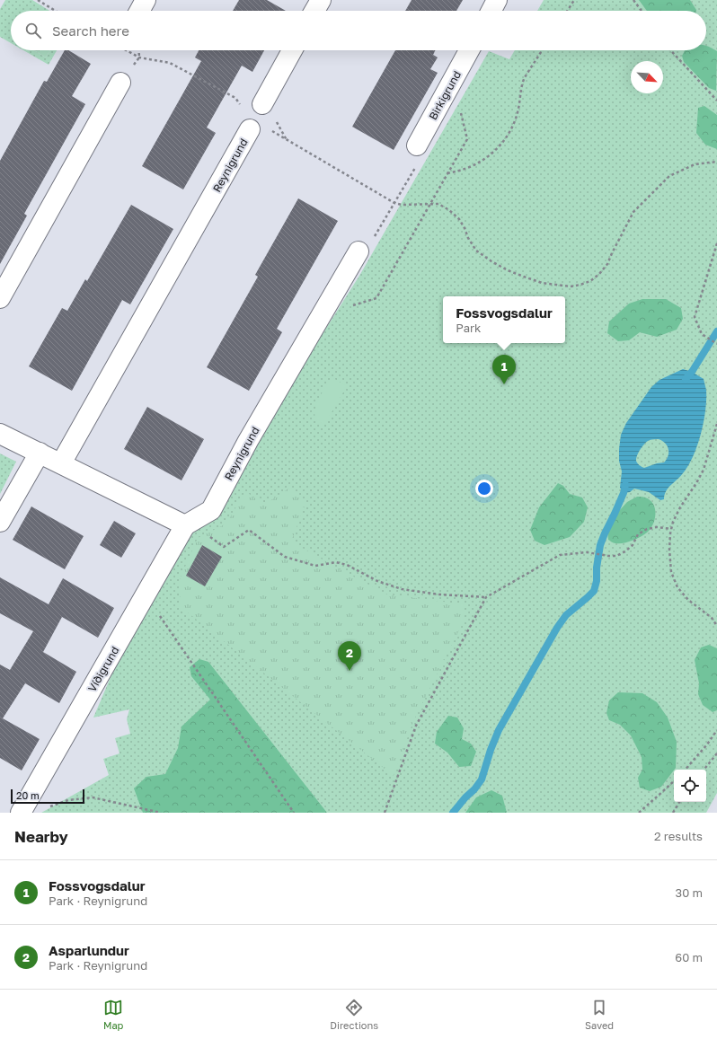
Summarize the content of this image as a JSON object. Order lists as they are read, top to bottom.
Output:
{
  "streets": {
    "street": ["Birkigrund", "Reynigrund", "Víðigrund"]
  },
  "crossings": [
    ["Reynigrund", "Víðigrund"]
  ],
  "scale_bar": "20 m",
  "north": "bottom right",
  "page": {
    "search": "Search here",
    "popup": ["Fossvogsdalur", "Park"],
    "pins": ["1", "2"],
    "scale": "20 m",
    "heading": ["Nearby", "2 results"],
    "list": [
      {
        "mark": "1",
        "name": "Fossvogsdalur",
        "note": "Park · Reynigrund",
        "value": "30 m"
      },
      {
        "mark": "2",
        "name": "Asparlundur",
        "note": "Park · Reynigrund",
        "value": "60 m"
      }
    ],
    "nav": ["Map", "Directions", "Saved"]
  }
}
